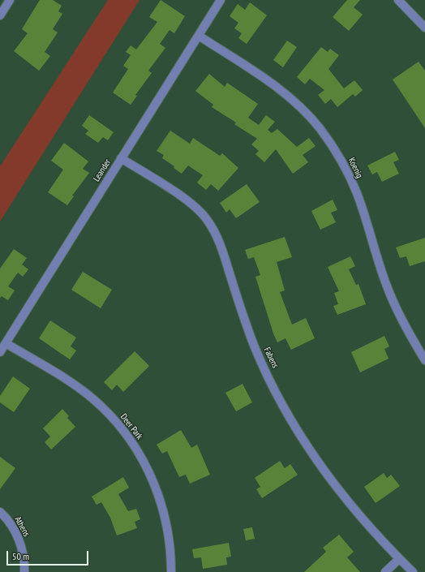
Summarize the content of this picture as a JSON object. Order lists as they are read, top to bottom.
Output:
{
  "streets": {
    "street": [
      "Koenig",
      "Leander",
      "Fabens",
      "Deer Park",
      "Athens"
    ]
  },
  "crossings": [
    ["Koenig", "Leander"],
    ["Leander", "Fabens"],
    ["Leander", "Deer Park"]
  ],
  "scale_bar": "50 m"
}
